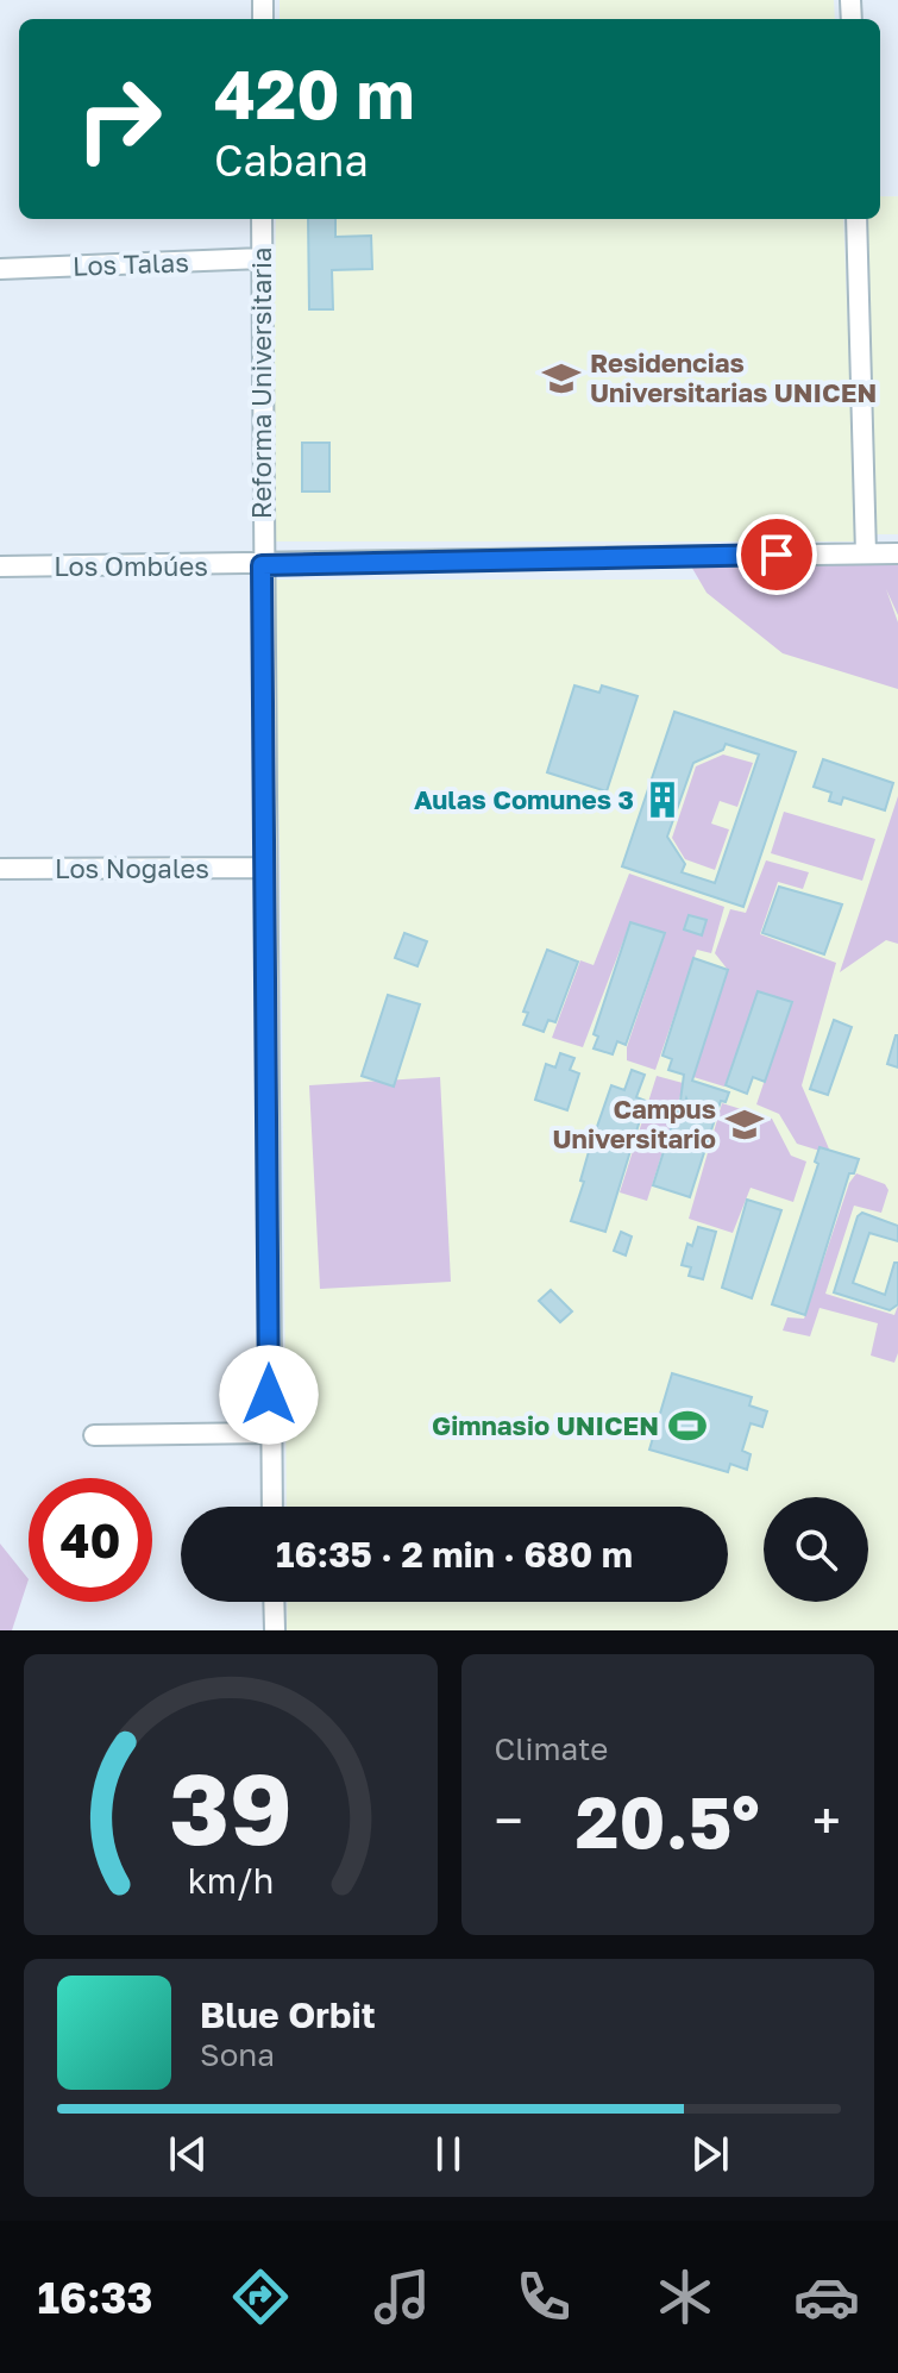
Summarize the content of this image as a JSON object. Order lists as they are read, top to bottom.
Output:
{
  "streets": {
    "street": [
      "Los Talas",
      "Reforma Universitaria",
      "Los Ombúes",
      "Los Nogales"
    ]
  },
  "crossings": [
    ["Los Talas", "Reforma Universitaria"],
    ["Reforma Universitaria", "Los Ombúes"],
    ["Reforma Universitaria", "Los Nogales"]
  ],
  "places": {
    "school or university": ["Residencias Universitarias UNICEN", "Campus Universitario"],
    "building": ["Aulas Comunes 3"],
    "sports": ["Gimnasio UNICEN"]
  },
  "page": {
    "turn": ["420 m", "Cabana"],
    "limit": "40",
    "trip": "16:35 · 2 min · 680 m",
    "tile": "Climate",
    "heat": ["−", "20.5°", "+"],
    "song": ["Blue Orbit", "Sona"],
    "tabs": "16:33",
    "gauge": ["39", "km/h"]
  }
}
